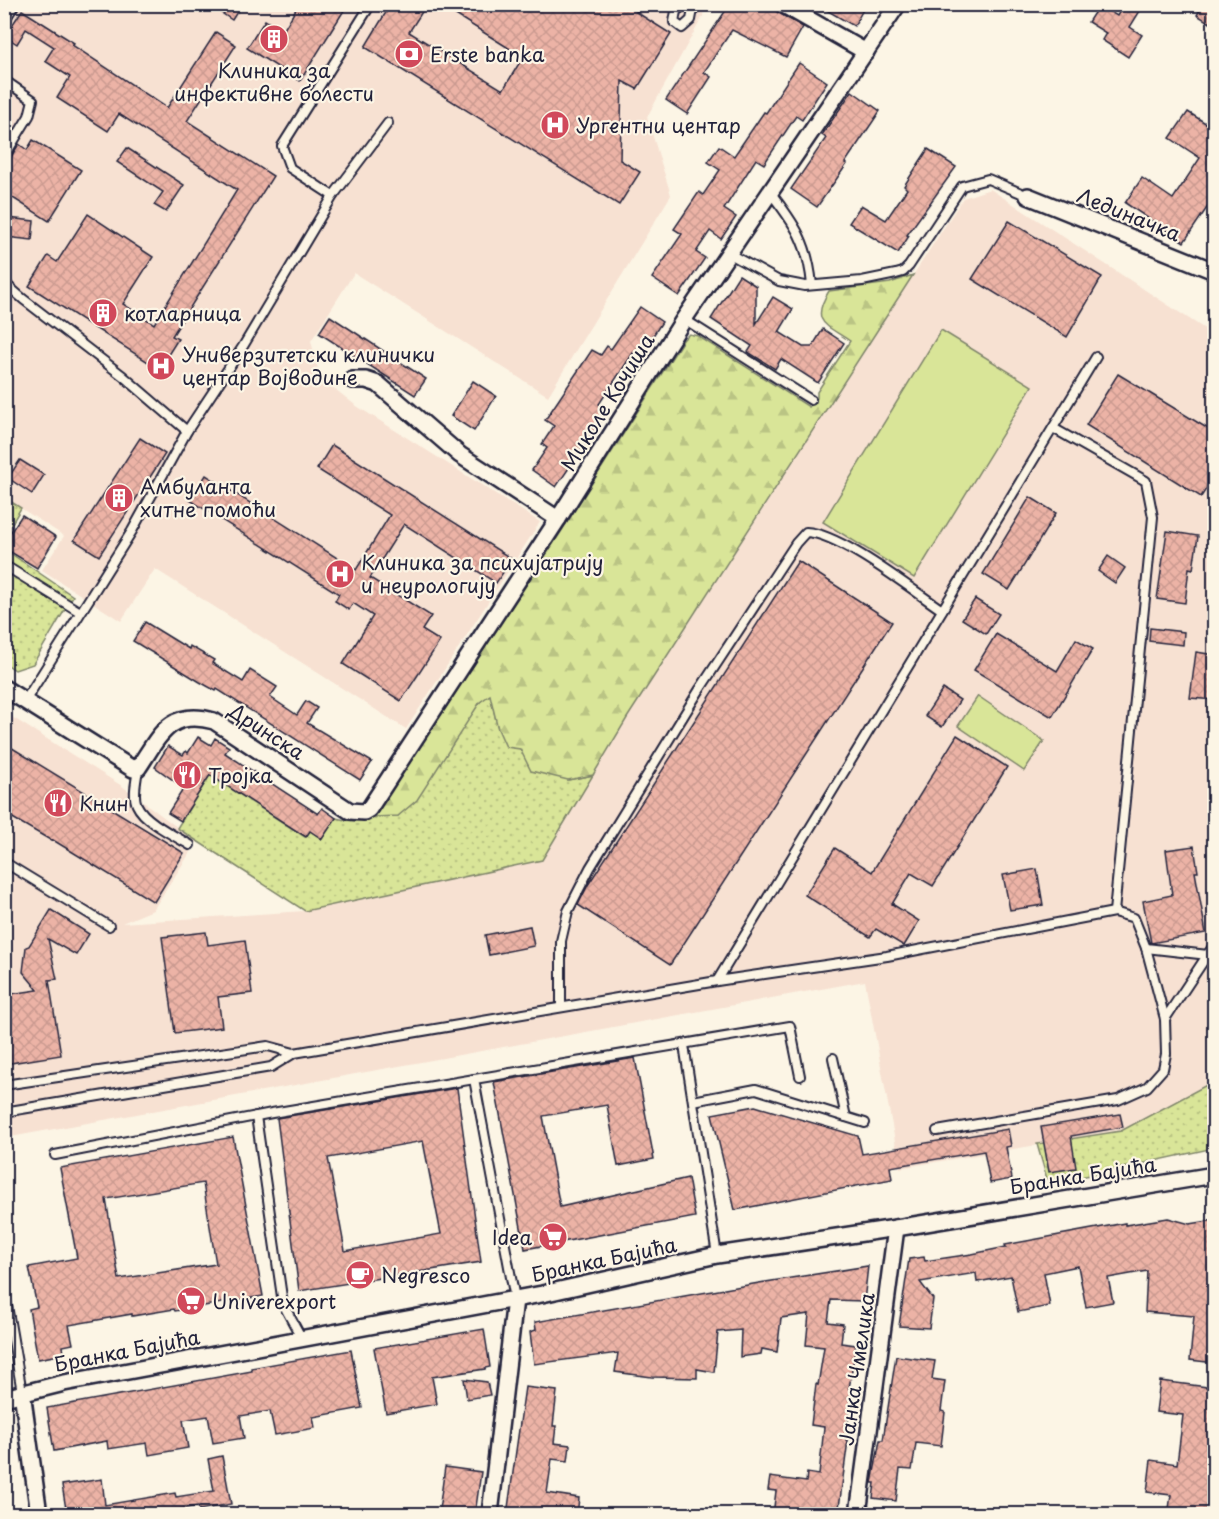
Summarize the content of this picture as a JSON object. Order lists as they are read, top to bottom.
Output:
{
  "streets": {
    "street": [
      "Лединачка",
      "Миколе Кочиша",
      "Дринска",
      "Бранка Бајића",
      "Јанка Чмелика"
    ]
  },
  "crossings": [
    ["Миколе Кочиша", "Дринска"],
    ["Бранка Бајића", "Јанка Чмелика"]
  ],
  "places": {
    "building": ["Клиника за инфективне болести", "котларница", "Амбуланта хитне помоћи"],
    "bank": ["Erste banka"],
    "hospital": ["Ургентни центар", "Универзитетски клинички центар Војводине", "Клиника за психијатрију и неурологију"],
    "restaurant": ["Тројка", "Книн"],
    "supermarket": ["Idea", "Univerexport"],
    "cafe": ["Negresco"]
  }
}
